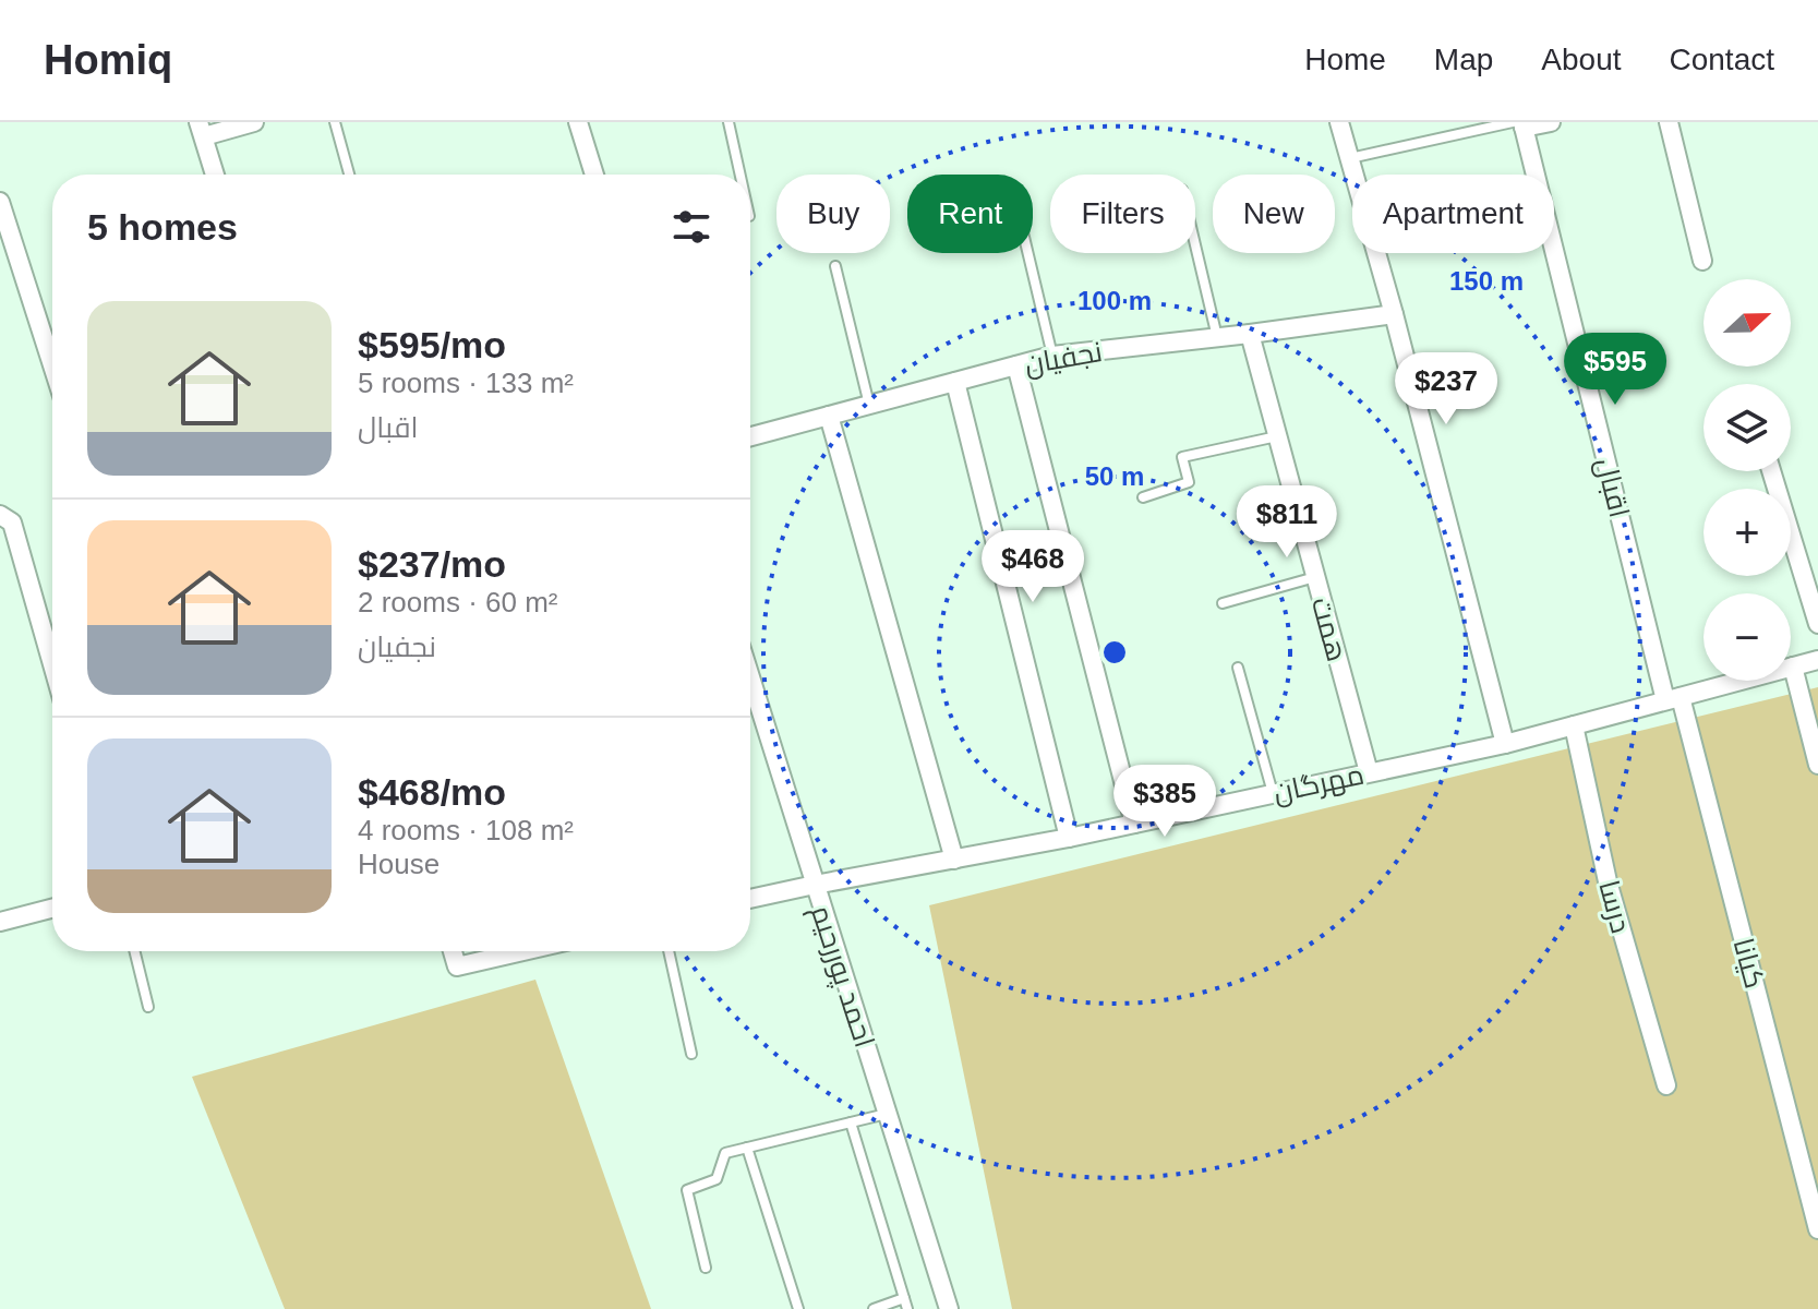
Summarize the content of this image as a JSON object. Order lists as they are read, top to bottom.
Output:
{
  "streets": {
    "street": [
      "نجفیان",
      "اقبال",
      "همت",
      "مهرگان",
      "درسا",
      "کیانا",
      "احمد پوررحیم"
    ]
  },
  "crossings": [
    ["نجفیان", "همت"],
    ["اقبال", "مهرگان"],
    ["اقبال", "کیانا"],
    ["همت", "مهرگان"],
    ["مهرگان", "درسا"],
    ["مهرگان", "کیانا"],
    ["مهرگان", "احمد پوررحیم"]
  ],
  "north": "right",
  "page": {
    "header": "Homiq",
    "nav": [
      "Home",
      "Map",
      "About",
      "Contact"
    ],
    "chip": [
      "Buy",
      "Rent",
      "Filters",
      "New",
      "Apartment"
    ],
    "heading": "5 homes",
    "map_buttons": ["+", "−"],
    "list": [
      {
        "name": "$595/mo",
        "note": "5 rooms · 133 m² · اقبال"
      },
      {
        "name": "$237/mo",
        "note": "2 rooms · 60 m² · نجفیان"
      },
      {
        "name": "$468/mo",
        "note": "4 rooms · 108 m² · House"
      }
    ],
    "price": [
      "$595",
      "$237",
      "$811",
      "$468",
      "$385"
    ]
  },
  "rings": ["150 m", "100 m", "50 m"]
}
